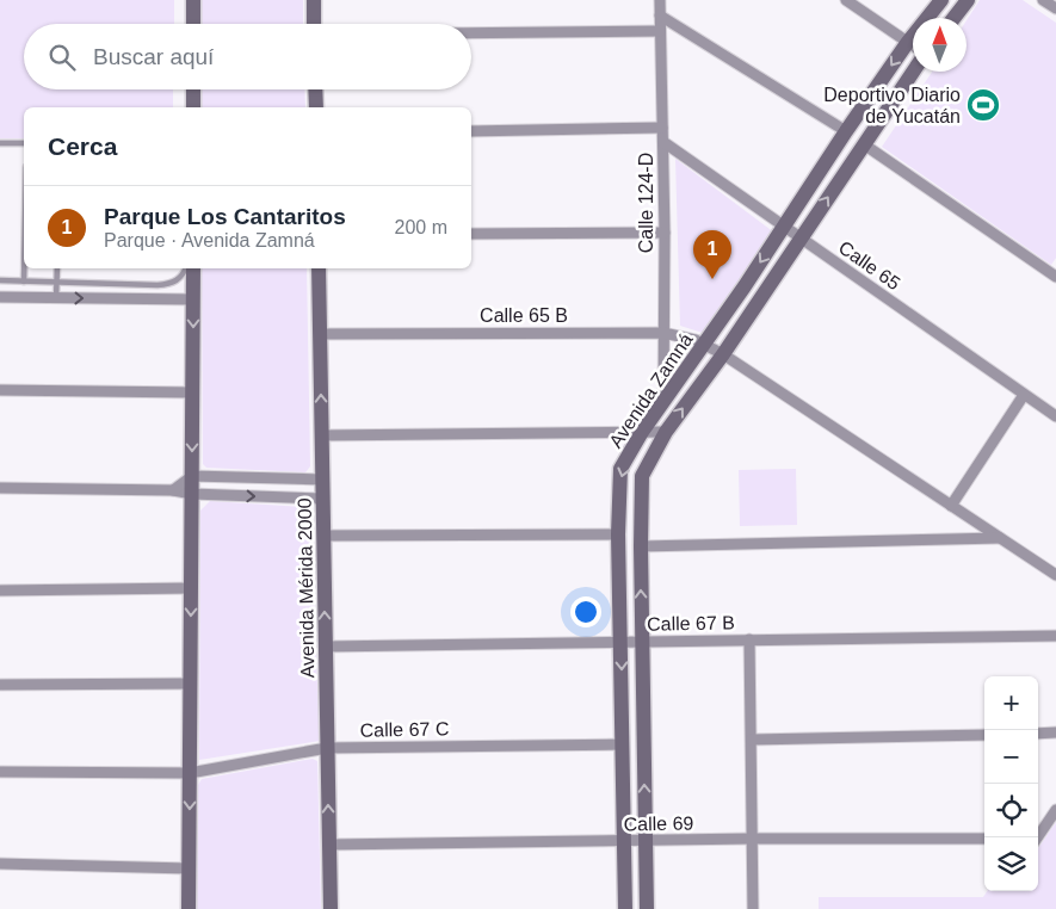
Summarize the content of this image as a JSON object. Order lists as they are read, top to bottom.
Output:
{
  "streets": {
    "street": [
      "Calle 124-D",
      "Calle 65",
      "Calle 65 B",
      "Avenida Zamná",
      "Avenida Mérida 2000",
      "Calle 67 B",
      "Calle 67 C",
      "Calle 69"
    ]
  },
  "crossings": [
    ["Calle 124-D", "Calle 65"],
    ["Calle 124-D", "Calle 65 B"],
    ["Calle 124-D", "Avenida Zamná"],
    ["Calle 65", "Avenida Zamná"],
    ["Calle 65 B", "Avenida Zamná"],
    ["Calle 65 B", "Avenida Mérida 2000"],
    ["Avenida Zamná", "Calle 67 B"],
    ["Avenida Zamná", "Calle 67 C"],
    ["Avenida Zamná", "Calle 69"],
    ["Avenida Mérida 2000", "Calle 67 B"],
    ["Avenida Mérida 2000", "Calle 67 C"],
    ["Avenida Mérida 2000", "Calle 69"]
  ],
  "places": {
    "sports": ["Deportivo Diario de Yucatán"]
  },
  "north": "top",
  "page": {
    "search": "Buscar aquí",
    "heading": "Cerca",
    "list": [
      {
        "mark": "1",
        "name": "Parque Los Cantaritos",
        "note": "Parque · Avenida Zamná",
        "value": "200 m"
      }
    ],
    "pins": "1",
    "map_buttons": ["+", "−"]
  }
}
